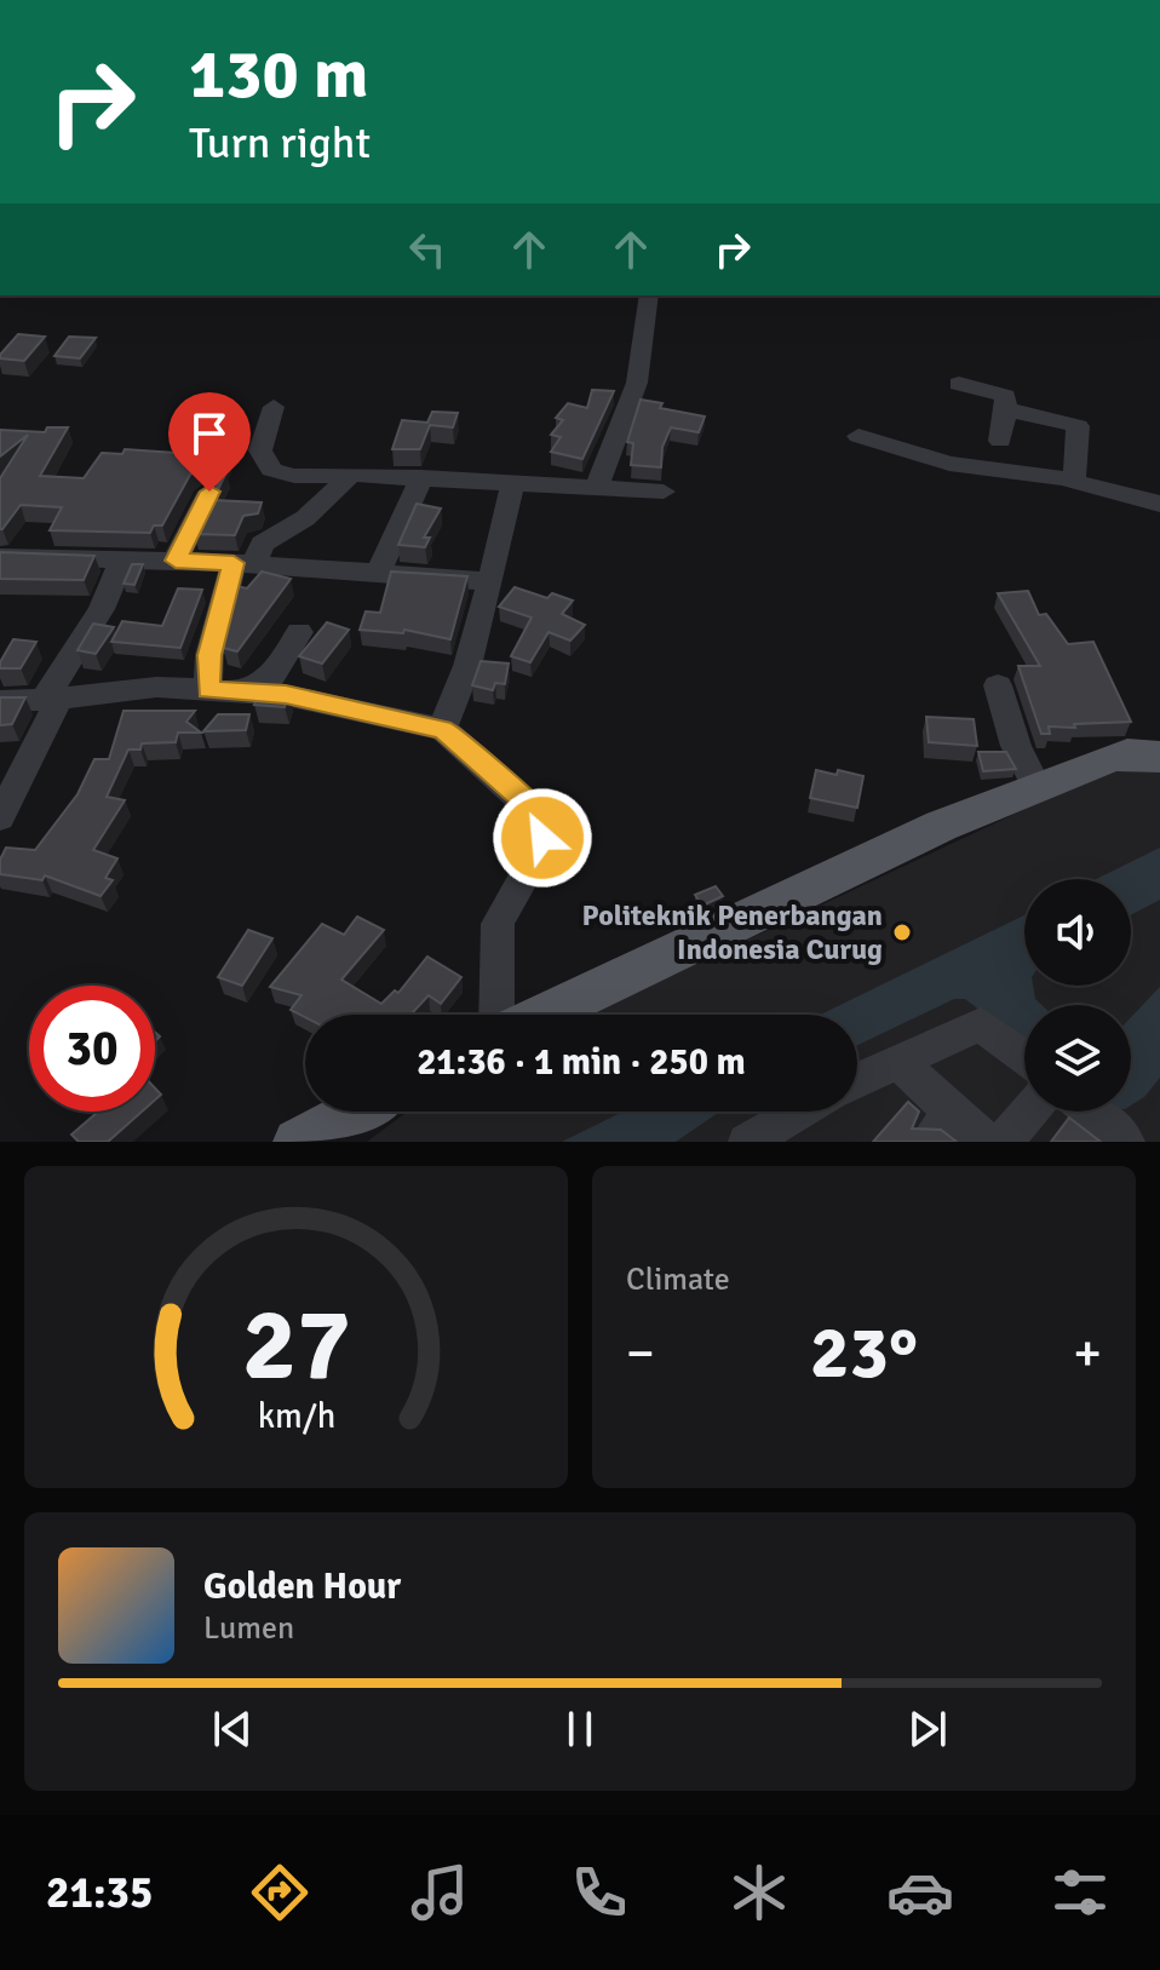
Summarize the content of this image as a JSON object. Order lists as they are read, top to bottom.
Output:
{
  "places": ["Politeknik Penerbangan Indonesia Curug"],
  "page": {
    "turn": ["130 m", "Turn right"],
    "limit": "30",
    "trip": "21:36 · 1 min · 250 m",
    "tile": "Climate",
    "heat": ["−", "23°", "+"],
    "song": ["Golden Hour", "Lumen"],
    "tabs": "21:35",
    "gauge": ["27", "km/h"]
  }
}
